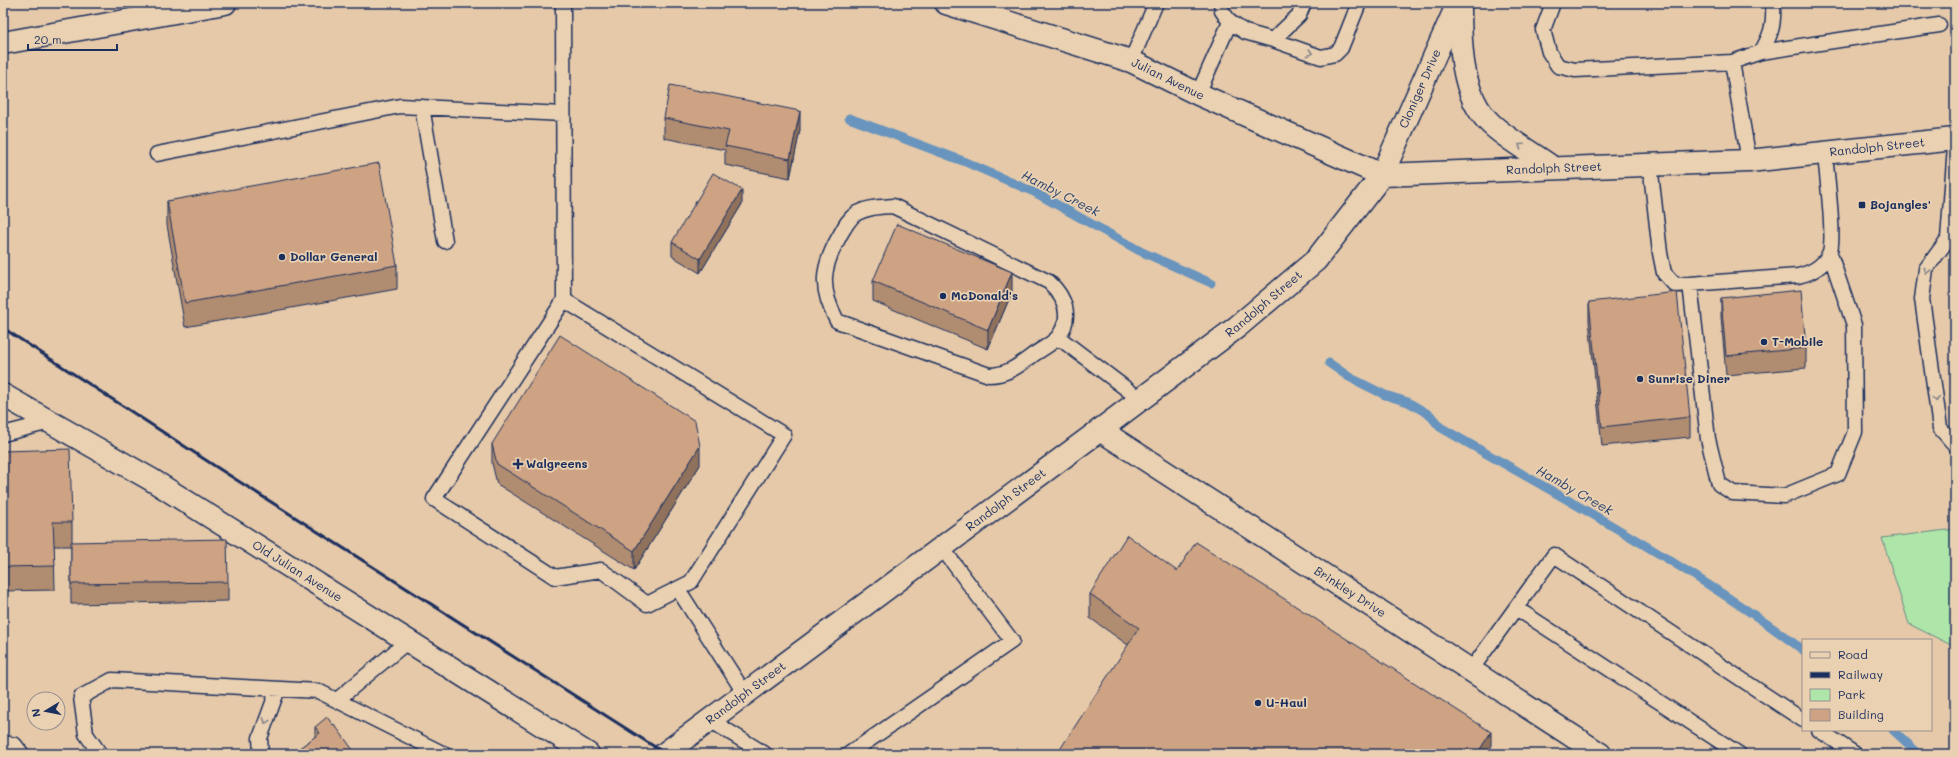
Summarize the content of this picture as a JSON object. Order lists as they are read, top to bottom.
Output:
{
  "streets": {
    "street": [
      "Julian Avenue",
      "Cloniger Drive",
      "Randolph Street",
      "Old Julian Avenue",
      "Brinkley Drive"
    ]
  },
  "crossings": [
    ["Julian Avenue", "Cloniger Drive"],
    ["Julian Avenue", "Randolph Street"],
    ["Cloniger Drive", "Randolph Street"],
    ["Randolph Street", "Brinkley Drive"]
  ],
  "water": ["Hamby Creek"],
  "places": {
    "transit": ["Bojangles'"],
    "other": [
      "Dollar General",
      "McDonald's",
      "T-Mobile",
      "Sunrise Diner",
      "U-Haul"
    ],
    "health": ["Walgreens"]
  },
  "legend": [
    "Road",
    "Railway",
    "Park",
    "Building"
  ],
  "scale_bar": "20 m",
  "north": "left"
}
